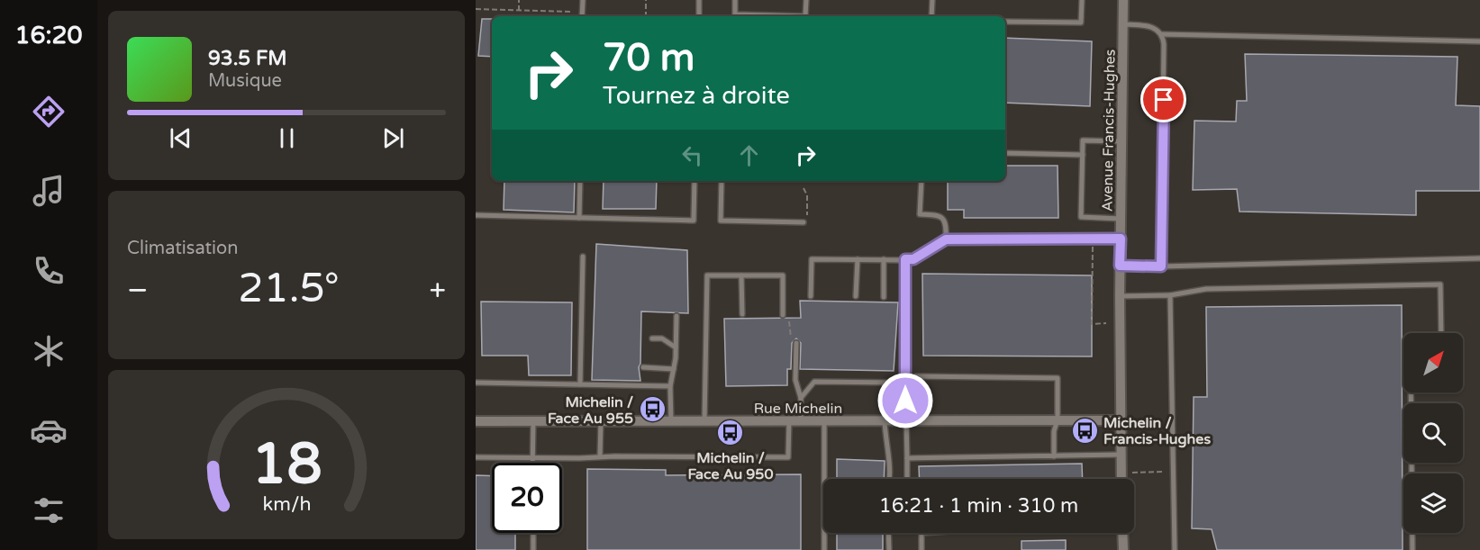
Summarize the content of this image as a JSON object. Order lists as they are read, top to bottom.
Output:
{
  "streets": {
    "street": ["Avenue Francis-Hughes", "Rue Michelin"]
  },
  "crossings": [
    ["Avenue Francis-Hughes", "Rue Michelin"]
  ],
  "places": {
    "bus stop": ["Michelin / Face Au 955", "Michelin / Francis-Hughes", "Michelin / Face Au 950"]
  },
  "north": "top right",
  "page": {
    "tabs": "16:20",
    "turn": ["70 m", "Tournez à droite"],
    "song": ["93.5 FM", "Musique"],
    "tile": "Climatisation",
    "heat": ["−", "21.5°", "+"],
    "limit": "20",
    "trip": "16:21 · 1 min · 310 m",
    "gauge": ["18", "km/h"]
  }
}
